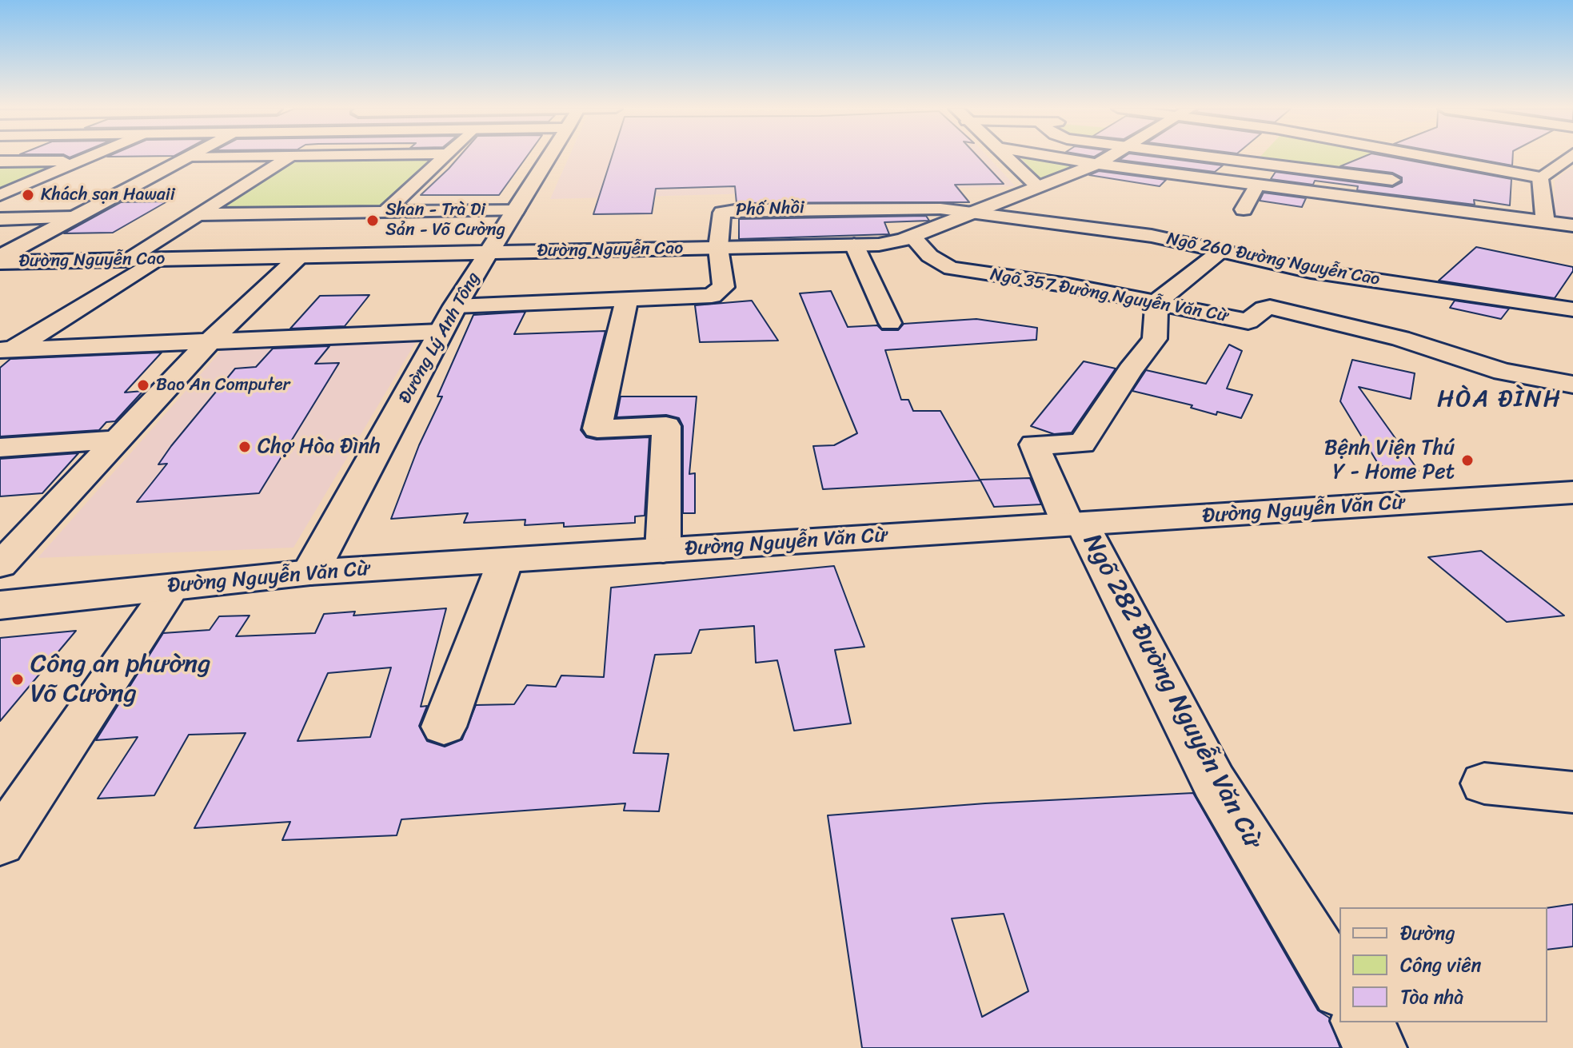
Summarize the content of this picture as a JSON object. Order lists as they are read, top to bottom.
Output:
{
  "streets": {
    "main road": ["Đường Nguyễn Cao", "Đường Lý Anh Tông", "Đường Nguyễn Văn Cừ"],
    "street": [
      "Phố Nhồi",
      "Ngõ 260 Đường Nguyễn Cao",
      "Ngõ 357 Đường Nguyễn Văn Cừ",
      "Ngõ 282 Đường Nguyễn Văn Cừ"
    ]
  },
  "crossings": [
    ["Phố Nhồi", "Đường Nguyễn Cao"],
    ["Phố Nhồi", "Ngõ 260 Đường Nguyễn Cao"],
    ["Phố Nhồi", "Đường Lý Anh Tông"],
    ["Đường Nguyễn Cao", "Ngõ 260 Đường Nguyễn Cao"],
    ["Đường Nguyễn Cao", "Ngõ 357 Đường Nguyễn Văn Cừ"],
    ["Đường Nguyễn Cao", "Đường Lý Anh Tông"],
    ["Ngõ 357 Đường Nguyễn Văn Cừ", "Ngõ 282 Đường Nguyễn Văn Cừ"],
    ["Đường Lý Anh Tông", "Đường Nguyễn Văn Cừ"],
    ["Đường Nguyễn Văn Cừ", "Ngõ 282 Đường Nguyễn Văn Cừ"]
  ],
  "districts": ["HÒA ĐÌNH"],
  "places": [
    "Khách sạn Hawaii",
    "Shan - Trà Di Sản - Võ Cường",
    "Bao An Computer",
    "Chợ Hòa Đình",
    "Bệnh Viện Thú Y - Home Pet",
    "Công an phường Võ Cường"
  ],
  "legend": ["Đường", "Công viên", "Tòa nhà"]
}
